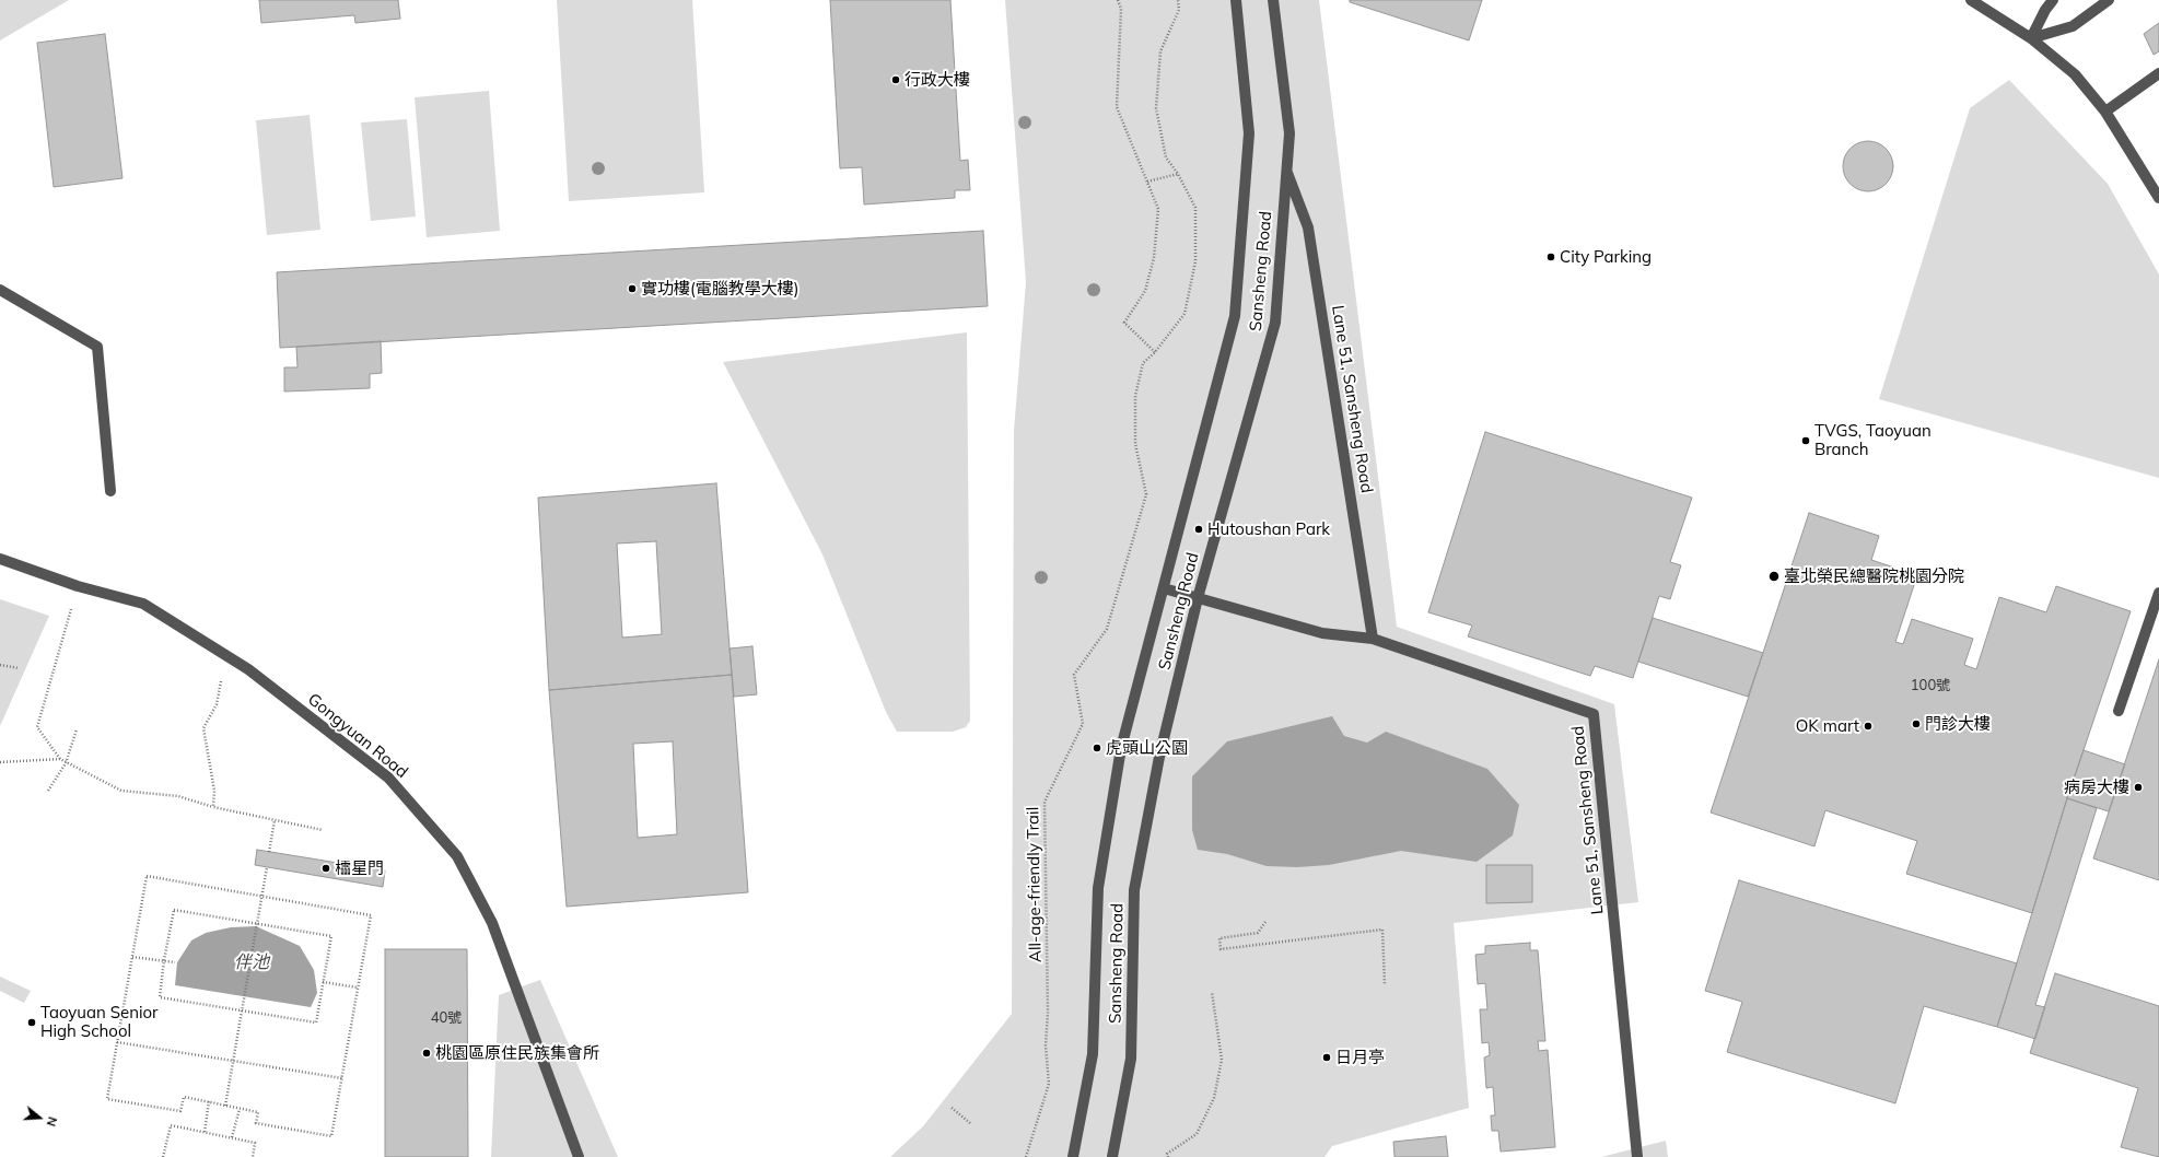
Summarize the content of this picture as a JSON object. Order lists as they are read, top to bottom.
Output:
{
  "streets": {
    "street": ["Sansheng Road", "Lane 51, Sansheng Road", "Gongyuan Road"],
    "path": ["All-age-friendly Trail"]
  },
  "crossings": [
    ["Sansheng Road", "Lane 51, Sansheng Road"]
  ],
  "water": ["伴池"],
  "places": [
    "行政大樓",
    "City Parking",
    "實功樓(電腦教學大樓)",
    "TVGS, Taoyuan Branch",
    "Hutoushan Park",
    "臺北榮民總醫院桃園分院",
    "門診大樓",
    "OK mart",
    "虎頭山公園",
    "病房大樓",
    "櫺星門",
    "Taoyuan Senior High School",
    "桃園區原住民族集會所",
    "日月亭"
  ],
  "house_numbers": ["100號", "40號"],
  "north": "right"
}
